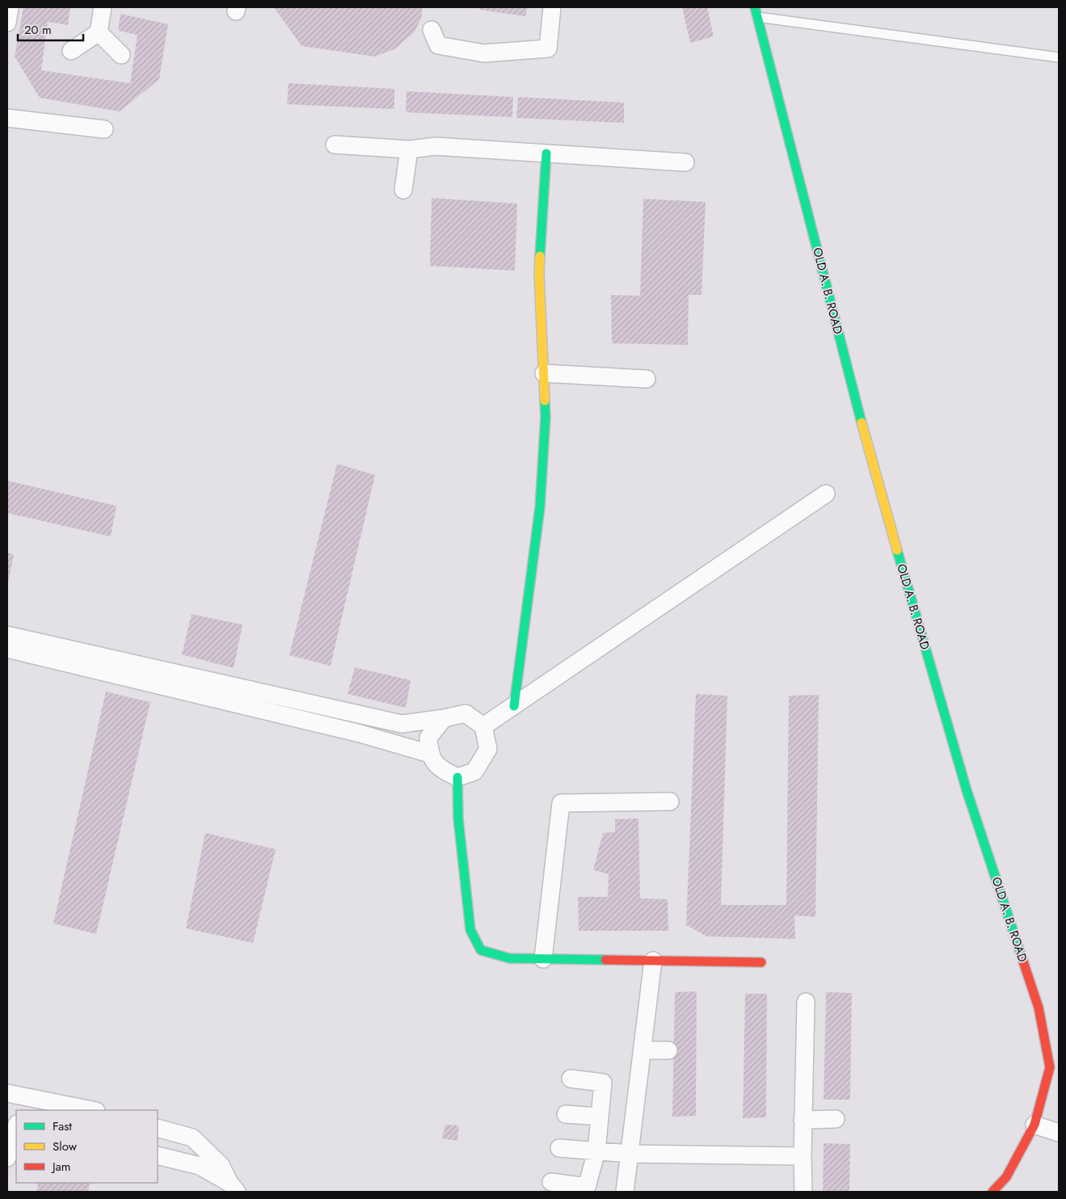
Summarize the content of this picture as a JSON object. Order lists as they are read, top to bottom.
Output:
{
  "streets": {
    "street": ["OLD A. B. ROAD"]
  },
  "legend": ["Fast", "Slow", "Jam"],
  "scale_bar": "20 m"
}
